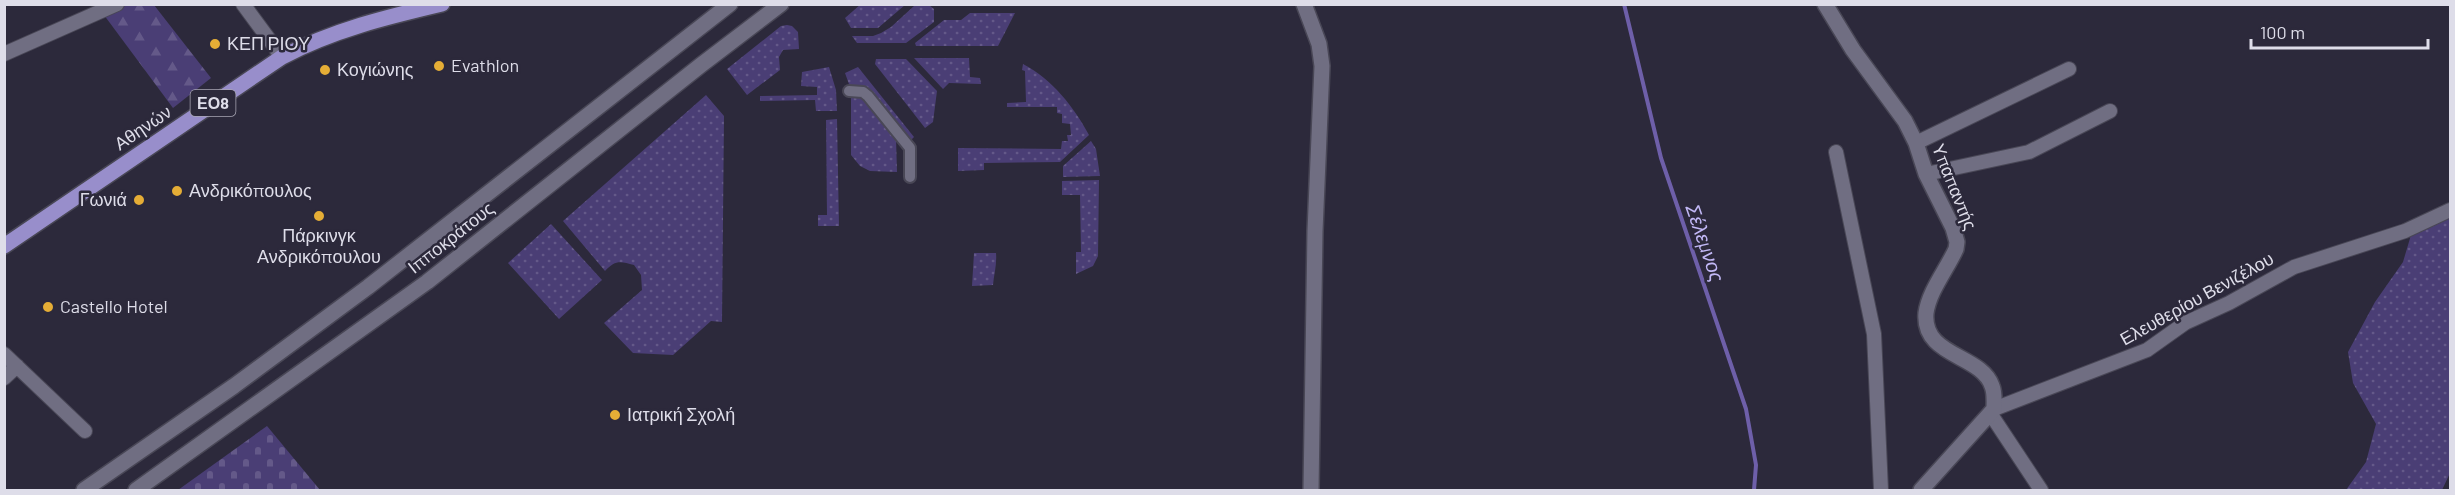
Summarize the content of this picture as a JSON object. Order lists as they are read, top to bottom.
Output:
{
  "streets": {
    "main road": ["ΕΟ8", "Αθηνών"],
    "street": ["Υπαπαντής", "Ιπποκράτους", "Ελευθερίου Βενιζέλου"]
  },
  "crossings": [
    ["Υπαπαντής", "Ελευθερίου Βενιζέλου"]
  ],
  "water": ["Σέλεμνος"],
  "places": [
    "ΚΕΠ ΡΙΟΥ",
    "Evathlon",
    "Κογιώνης",
    "Ανδρικόπουλος",
    "Γωνιά",
    "Πάρκινγκ Ανδρικόπουλου",
    "Castello Hotel",
    "Ιατρική Σχολή"
  ],
  "scale_bar": "100 m"
}
